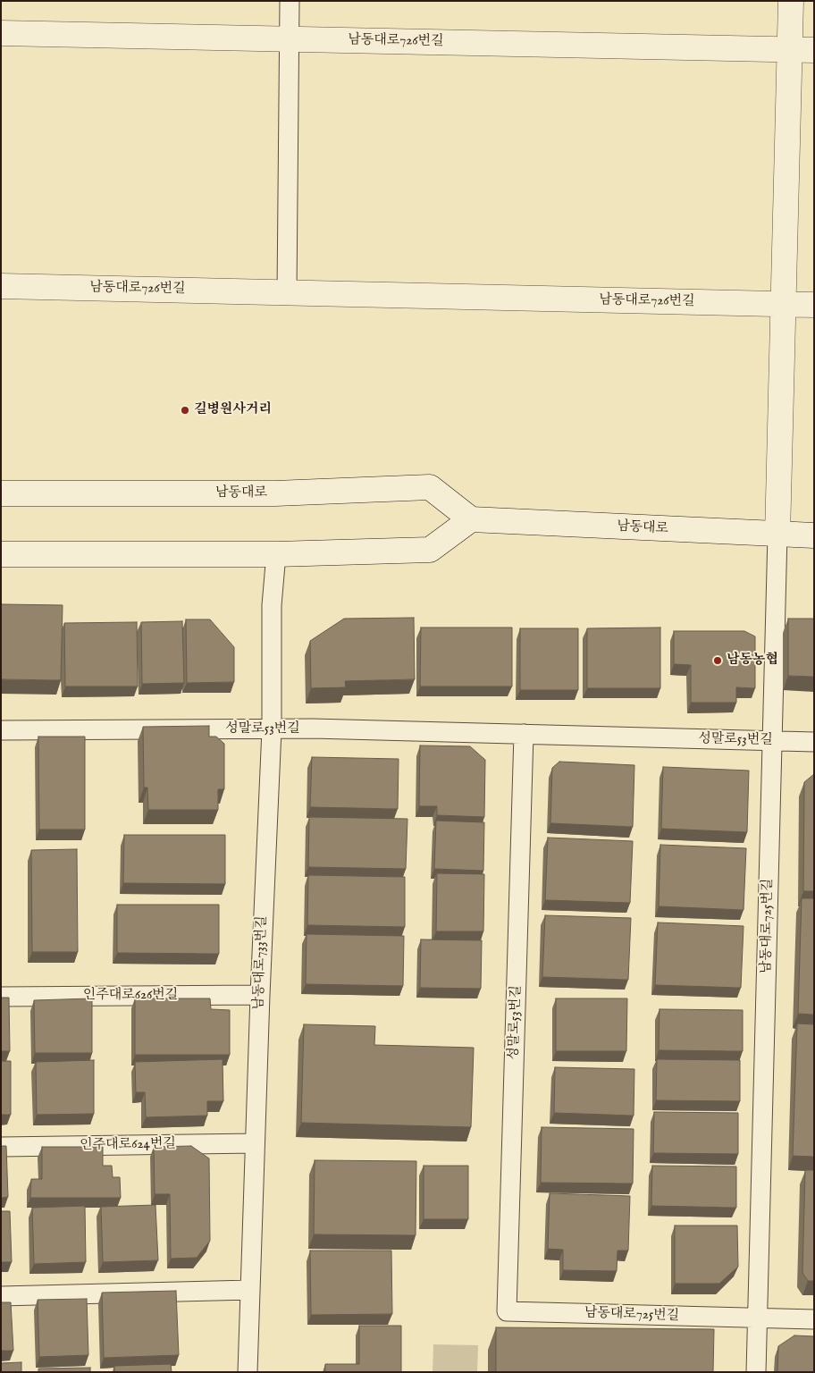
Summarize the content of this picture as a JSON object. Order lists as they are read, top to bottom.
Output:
{
  "streets": {
    "street": ["남동대로726번길", "남동대로"],
    "lane": [
      "성말로53번길",
      "남동대로725번길",
      "남동대로733번길",
      "인주대로626번길",
      "인주대로624번길"
    ]
  },
  "crossings": [
    ["남동대로", "남동대로725번길"],
    ["성말로53번길", "남동대로725번길"],
    ["성말로53번길", "남동대로733번길"],
    ["남동대로733번길", "인주대로626번길"],
    ["남동대로733번길", "인주대로624번길"]
  ],
  "places": ["길병원사거리", "남동농협"]
}
